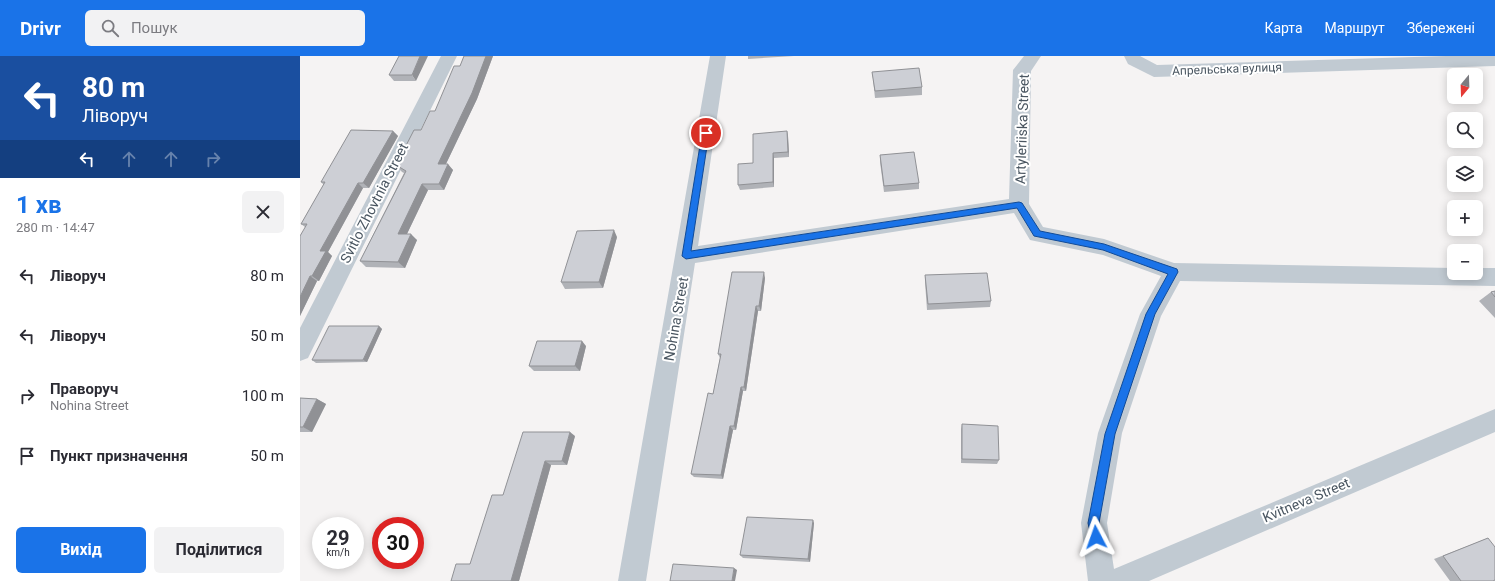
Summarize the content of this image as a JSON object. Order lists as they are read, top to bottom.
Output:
{
  "streets": {
    "street": [
      "Апрельська вулиця",
      "Artyleriiska Street",
      "Svitlo Zhovtnia Street",
      "Nohina Street",
      "Kvitneva Street"
    ]
  },
  "north": "bottom",
  "page": {
    "header": "Drivr",
    "search": "Пошук",
    "nav": ["Карта", "Маршрут", "Збережені"],
    "turn": ["80 m", "Ліворуч"],
    "map_buttons": ["+", "−"],
    "heading": ["1 хв", "280 m · 14:47"],
    "list": [
      {
        "name": "Ліворуч",
        "value": "80 m"
      },
      {
        "name": "Ліворуч",
        "value": "50 m"
      },
      {
        "name": "Праворуч",
        "note": "Nohina Street",
        "value": "100 m"
      },
      {
        "name": "Пункт призначення",
        "value": "50 m"
      }
    ],
    "speed": "29 km/h",
    "limit": "30",
    "buttons": ["Вихід", "Поділитися"]
  }
}
